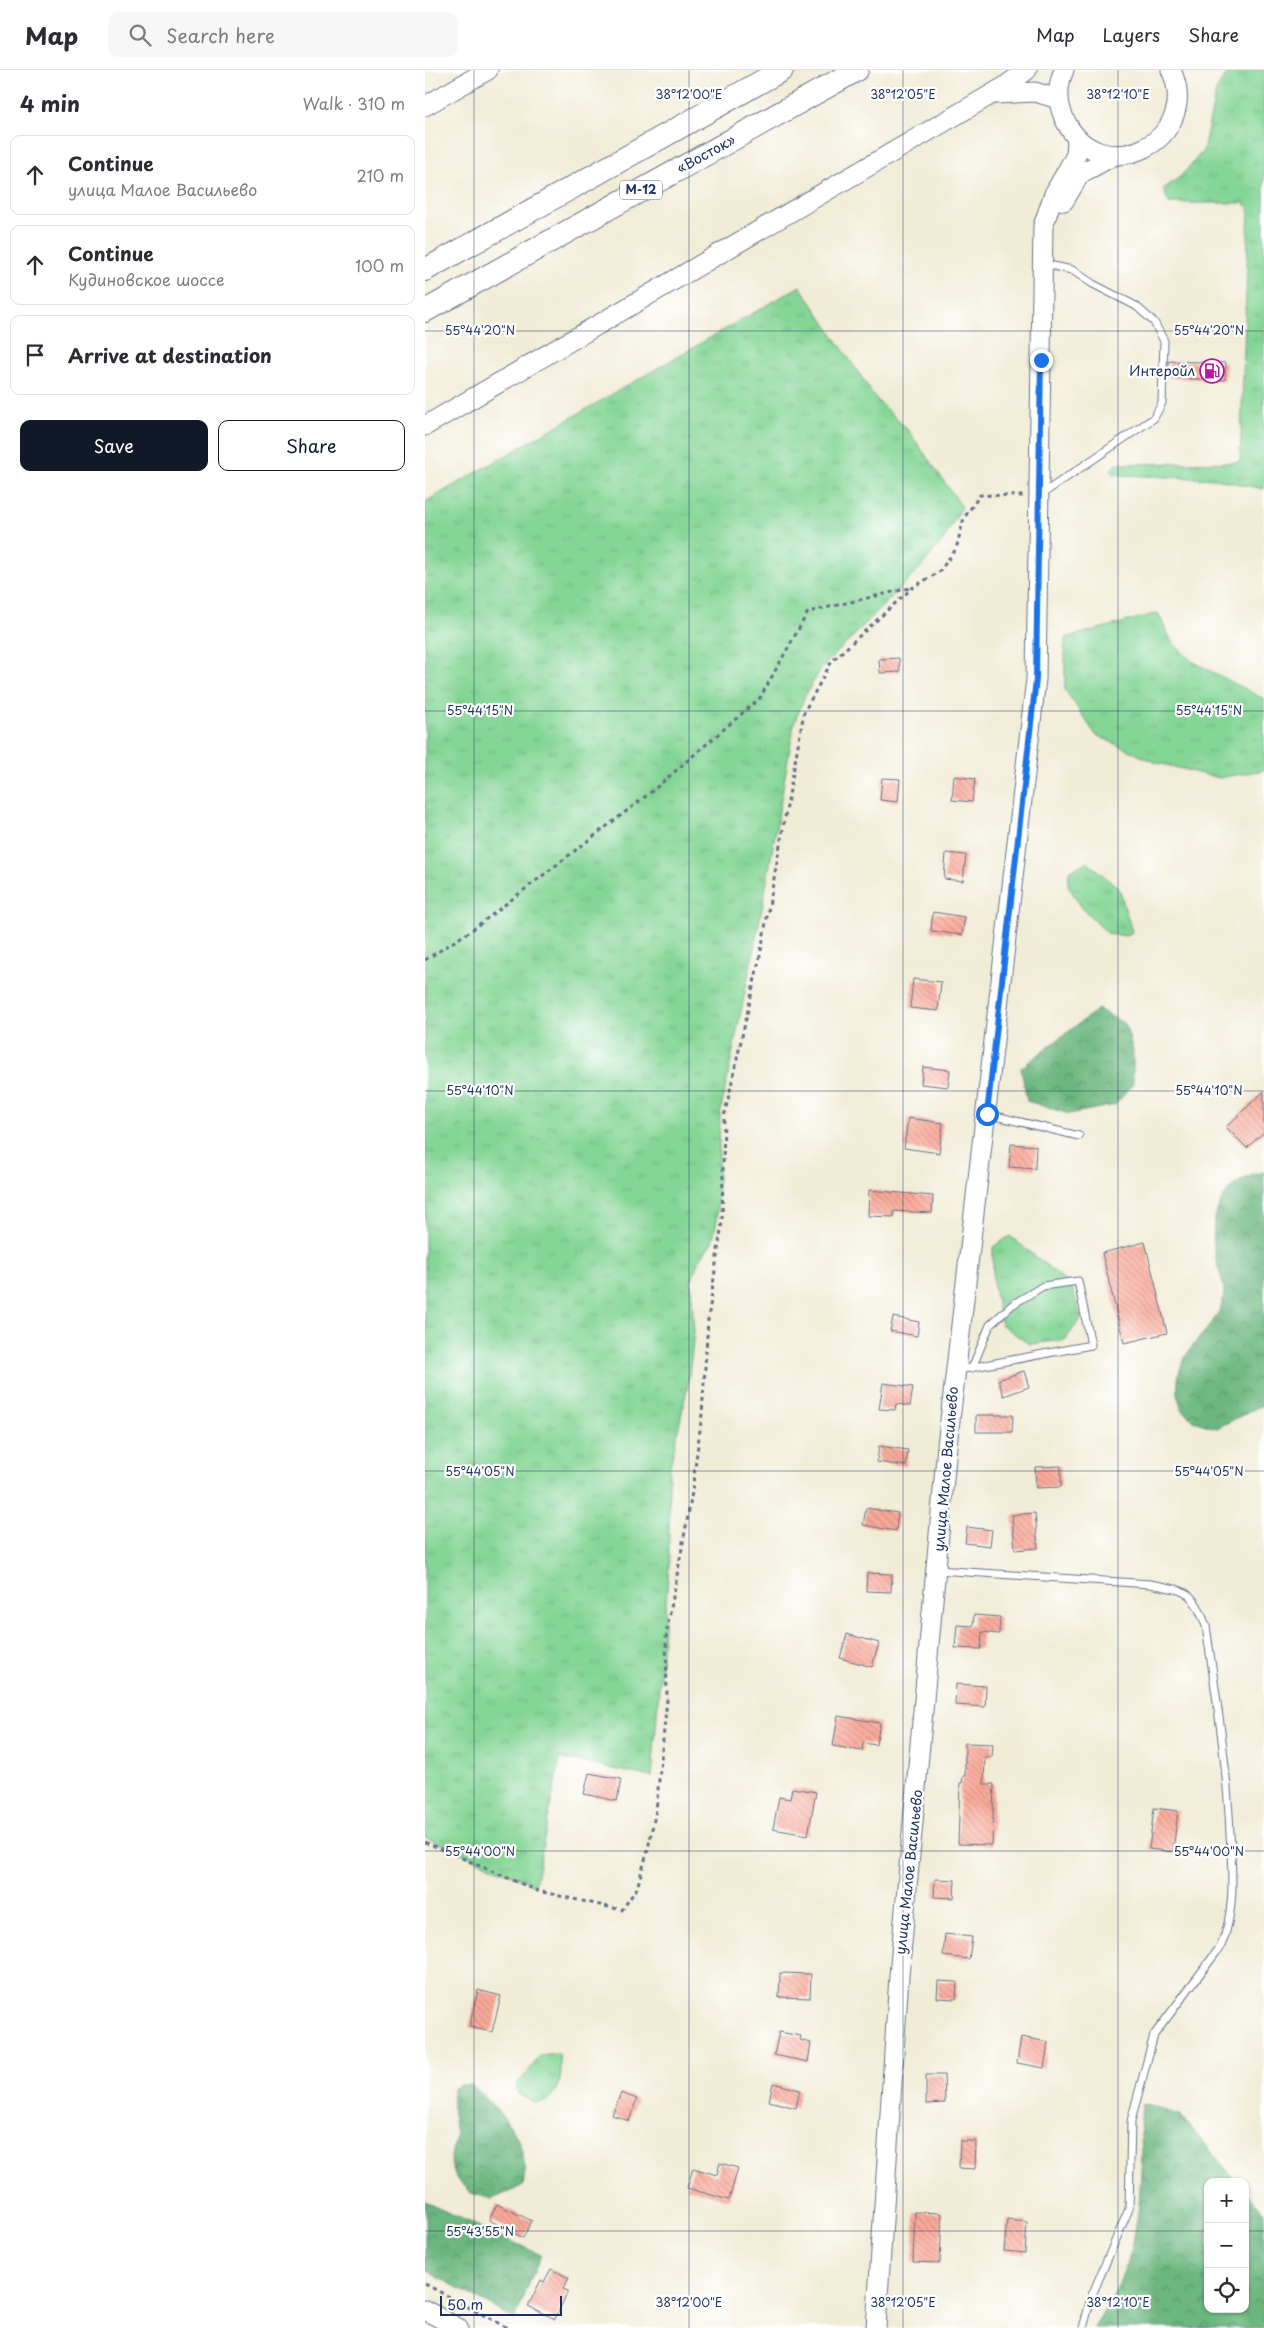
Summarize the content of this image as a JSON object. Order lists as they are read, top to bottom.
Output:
{
  "streets": {
    "highway": ["«Восток»", "М-12"],
    "main road": ["улица Малое Васильево"]
  },
  "places": {
    "fuel station": ["Интеройл"]
  },
  "scale_bar": "50 m",
  "page": {
    "header": "Map",
    "search": "Search here",
    "nav": ["Map", "Layers", "Share"],
    "heading": ["4 min", "Walk · 310 m"],
    "list": [
      ["Continue", "улица Малое Васильево", "210 m"],
      ["Continue", "Кудиновское шоссе", "100 m"],
      "Arrive at destination"
    ],
    "buttons": ["Save", "Share"],
    "map_buttons": ["+", "−"],
    "scale": "50 m"
  },
  "coordinates": [
    "38°12'00\"E",
    "38°12'05\"E",
    "38°12'10\"E",
    "55°44'20\"N",
    "55°44'15\"N",
    "55°44'10\"N",
    "55°44'05\"N",
    "55°44'00\"N",
    "55°43'55\"N"
  ]
}
